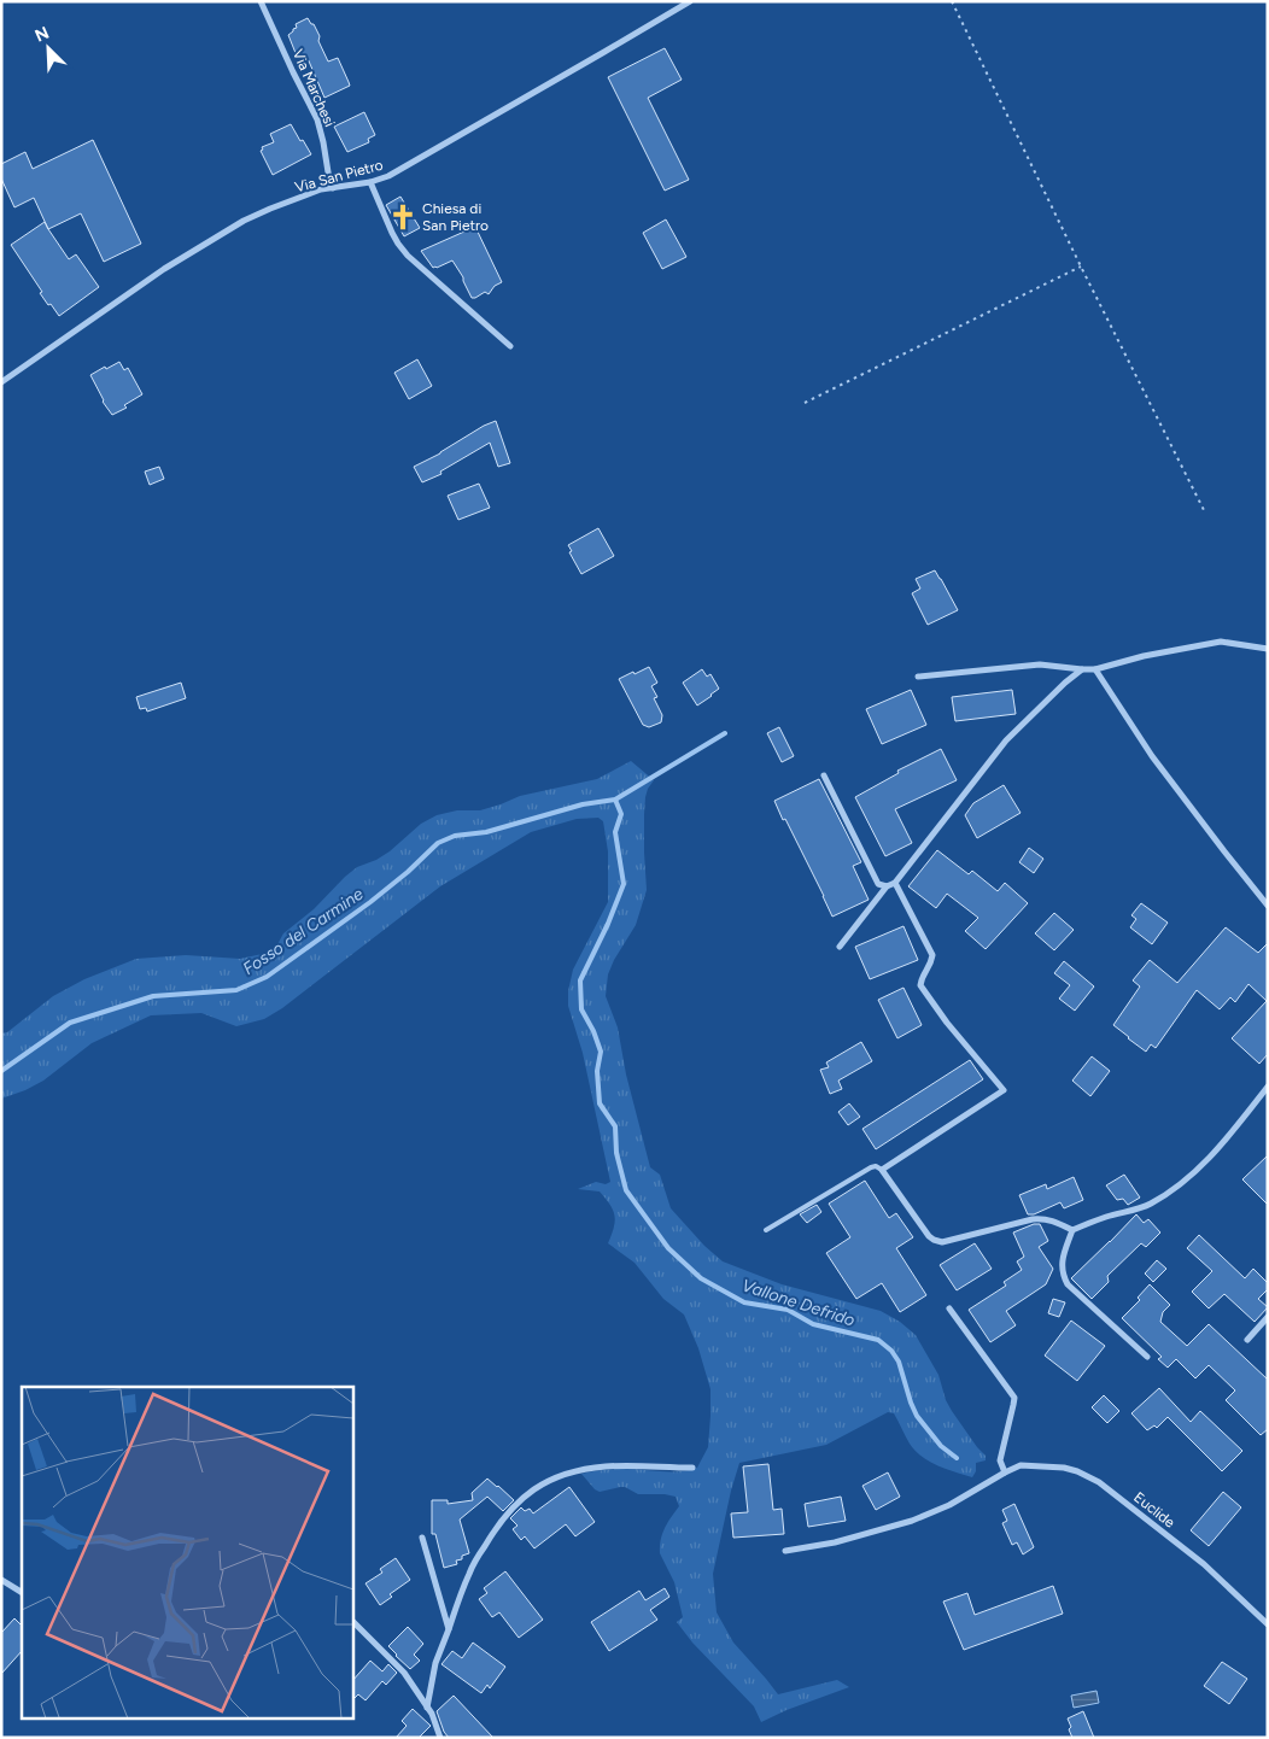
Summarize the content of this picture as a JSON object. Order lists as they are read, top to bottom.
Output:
{
  "streets": {
    "street": ["Via Marchesi", "Via San Pietro", "Euclide"]
  },
  "crossings": [
    ["Via Marchesi", "Via San Pietro"]
  ],
  "water": ["Fosso del Carmine", "Vallone Defrido"],
  "places": {
    "church": ["Chiesa di San Pietro"]
  },
  "north": "top left"
}
